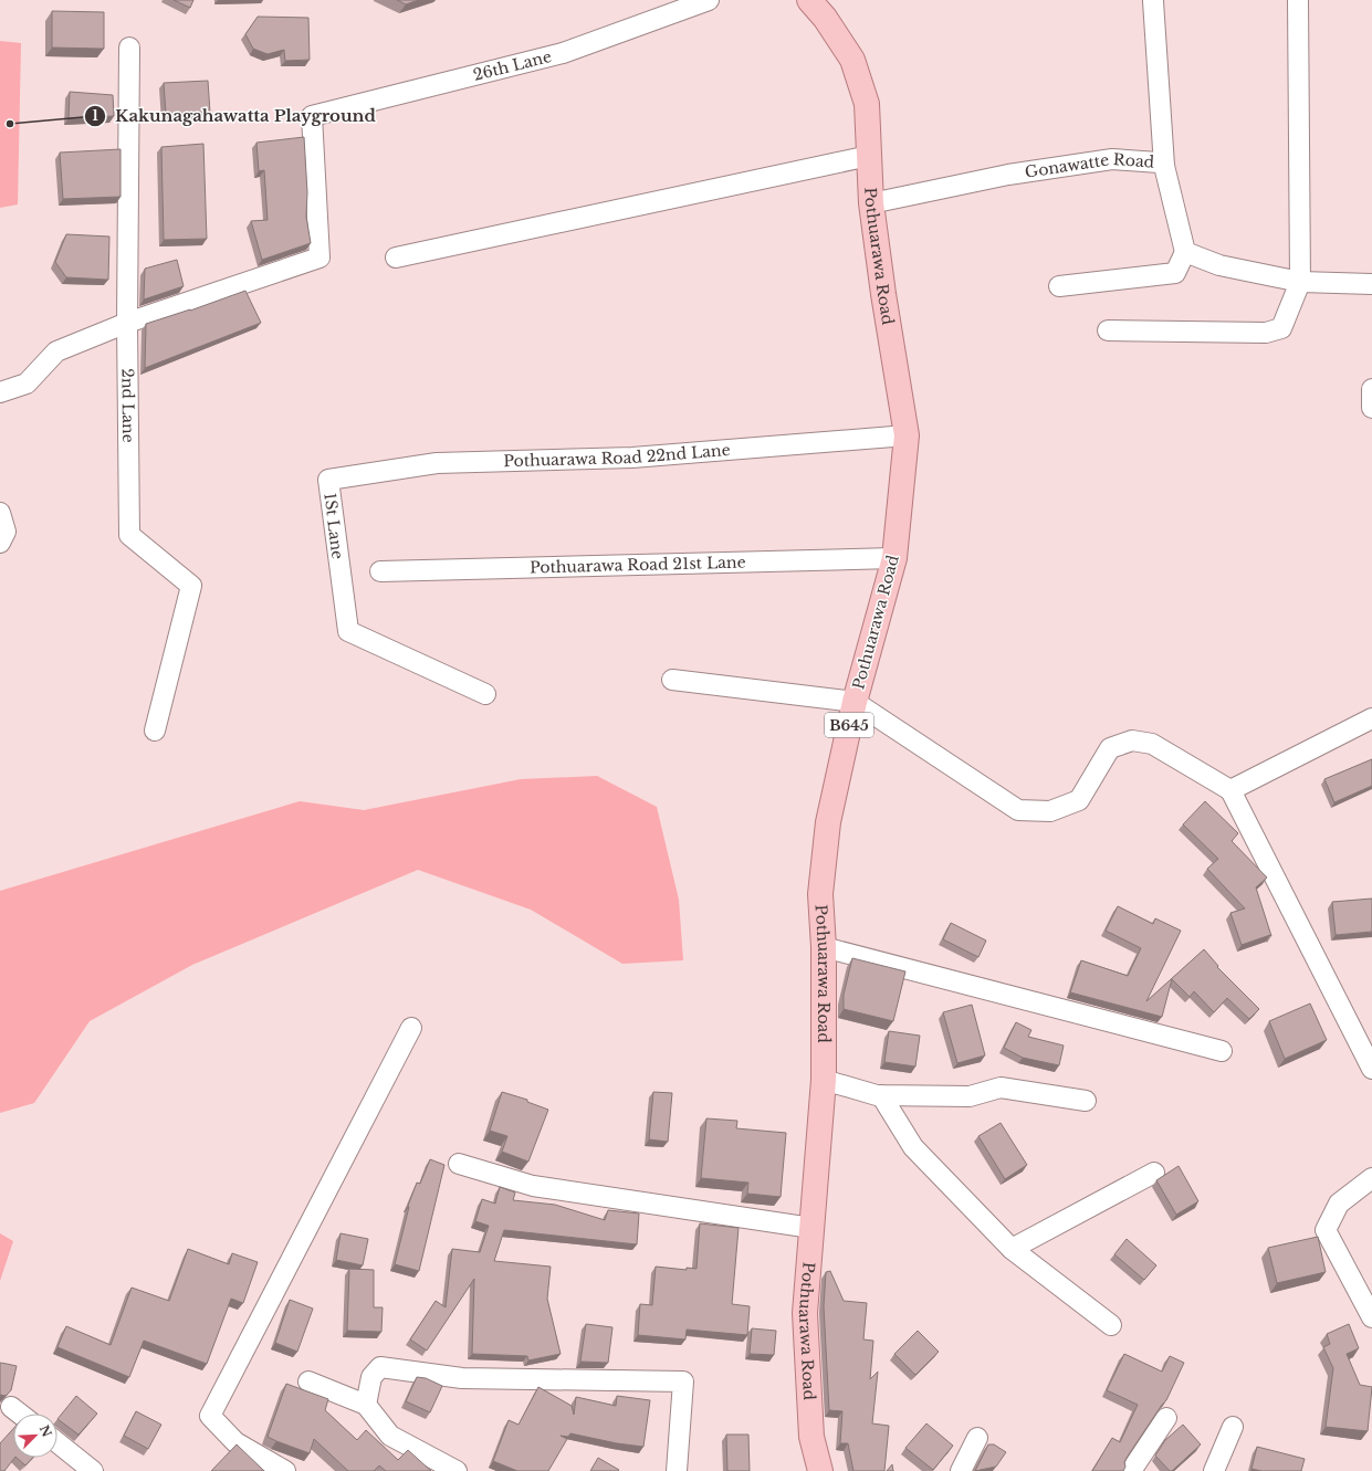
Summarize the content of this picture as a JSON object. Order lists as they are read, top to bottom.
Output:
{
  "streets": {
    "main road": ["Pothuarawa Road", "B645"],
    "street": [
      "26th Lane",
      "Gonawatte Road",
      "2nd Lane",
      "Pothuarawa Road 22nd Lane",
      "1St Lane",
      "Pothuarawa Road 21st Lane"
    ]
  },
  "crossings": [
    ["26th Lane", "2nd Lane"],
    ["Gonawatte Road", "Pothuarawa Road"],
    ["Pothuarawa Road", "Pothuarawa Road 22nd Lane"],
    ["Pothuarawa Road", "Pothuarawa Road 21st Lane"],
    ["Pothuarawa Road 22nd Lane", "1St Lane"]
  ],
  "places": ["Kakunagahawatta Playground"],
  "north": "top right"
}
